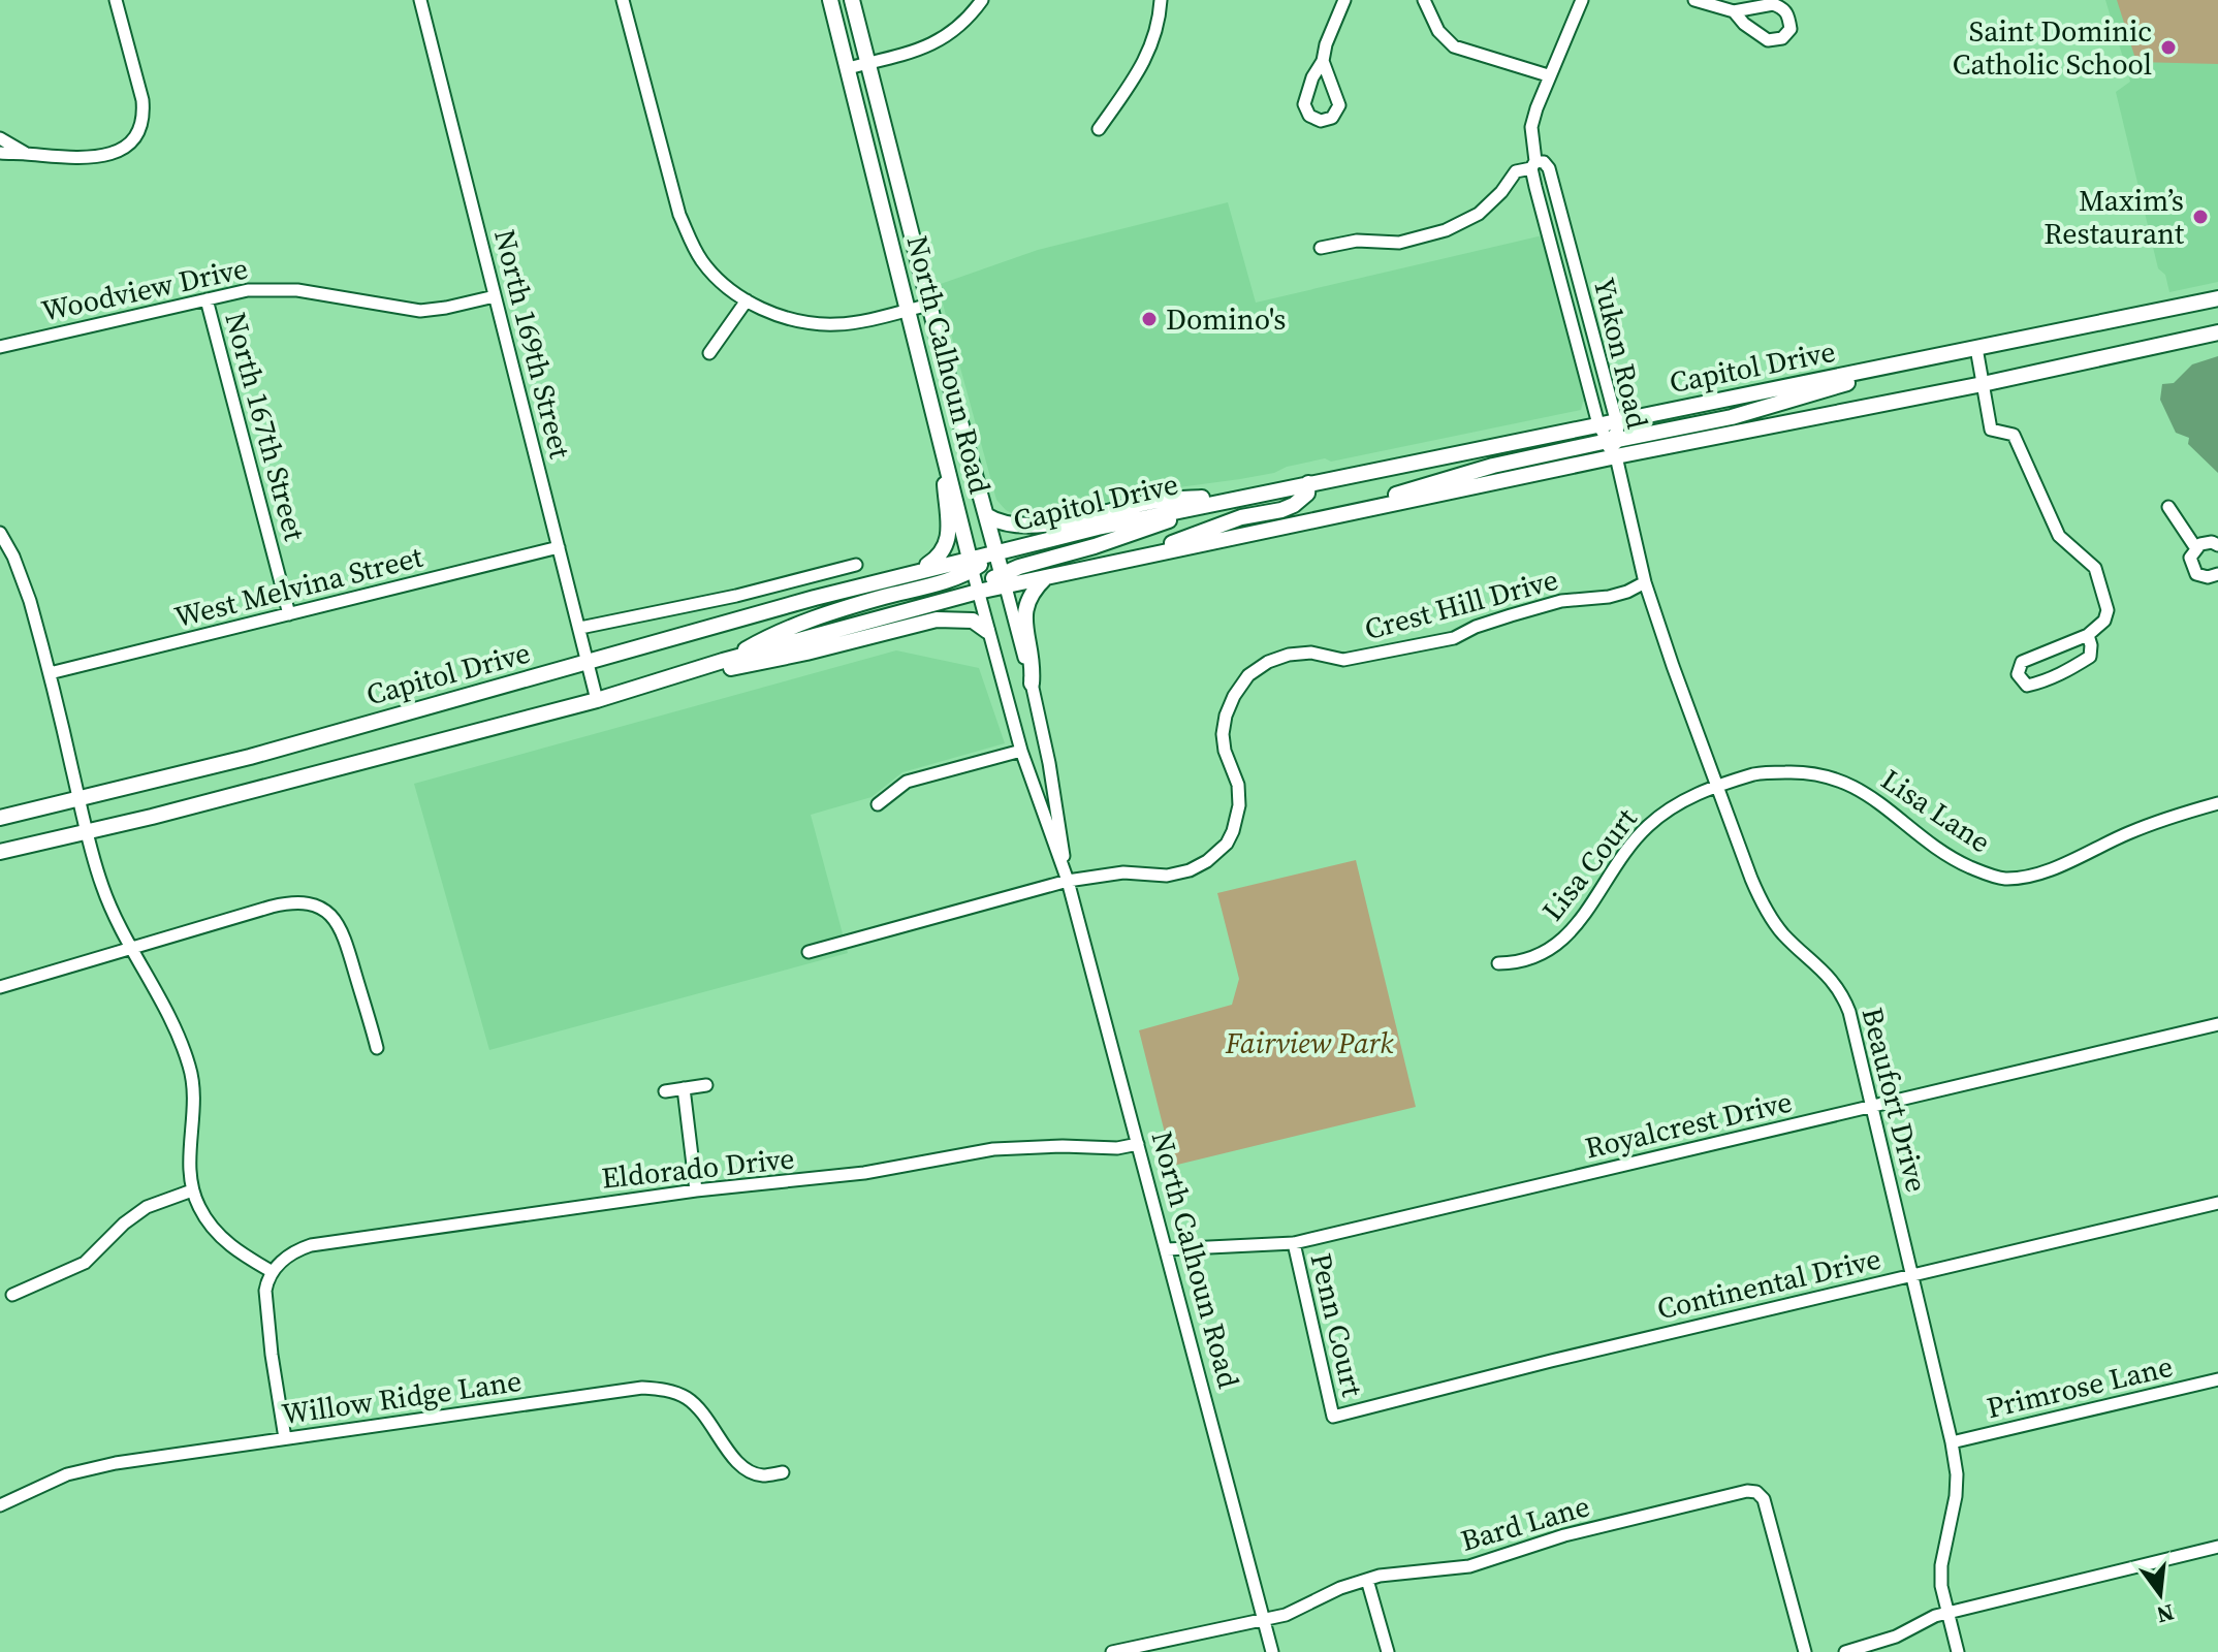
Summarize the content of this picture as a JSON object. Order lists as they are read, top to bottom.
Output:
{
  "streets": {
    "main road": ["North Calhoun Road", "Capitol Drive"],
    "street": [
      "Woodview Drive",
      "North 169th Street",
      "Yukon Road",
      "North 167th Street",
      "West Melvina Street",
      "Crest Hill Drive",
      "Lisa Lane",
      "Lisa Court",
      "Beaufort Drive",
      "Royalcrest Drive",
      "Eldorado Drive",
      "Continental Drive",
      "Penn Court",
      "Primrose Lane",
      "Willow Ridge Lane",
      "Bard Lane"
    ]
  },
  "crossings": [
    ["Woodview Drive", "North 169th Street"],
    ["Woodview Drive", "North 167th Street"],
    ["North 169th Street", "Capitol Drive"],
    ["North 169th Street", "West Melvina Street"],
    ["Yukon Road", "Capitol Drive"],
    ["Yukon Road", "Beaufort Drive"],
    ["North Calhoun Road", "Capitol Drive"],
    ["North Calhoun Road", "Crest Hill Drive"],
    ["North Calhoun Road", "Royalcrest Drive"],
    ["North Calhoun Road", "Eldorado Drive"],
    ["North Calhoun Road", "Bard Lane"],
    ["Capitol Drive", "Beaufort Drive"],
    ["North 167th Street", "West Melvina Street"],
    ["Crest Hill Drive", "Beaufort Drive"],
    ["Lisa Lane", "Lisa Court"],
    ["Lisa Lane", "Beaufort Drive"],
    ["Lisa Court", "Beaufort Drive"],
    ["Beaufort Drive", "Royalcrest Drive"],
    ["Beaufort Drive", "Continental Drive"],
    ["Beaufort Drive", "Primrose Lane"],
    ["Royalcrest Drive", "Penn Court"],
    ["Continental Drive", "Penn Court"]
  ],
  "parks": ["Fairview Park"],
  "places": ["Saint Dominic Catholic School", "Maxim’s Restaurant", "Domino's"],
  "north": "bottom"
}
